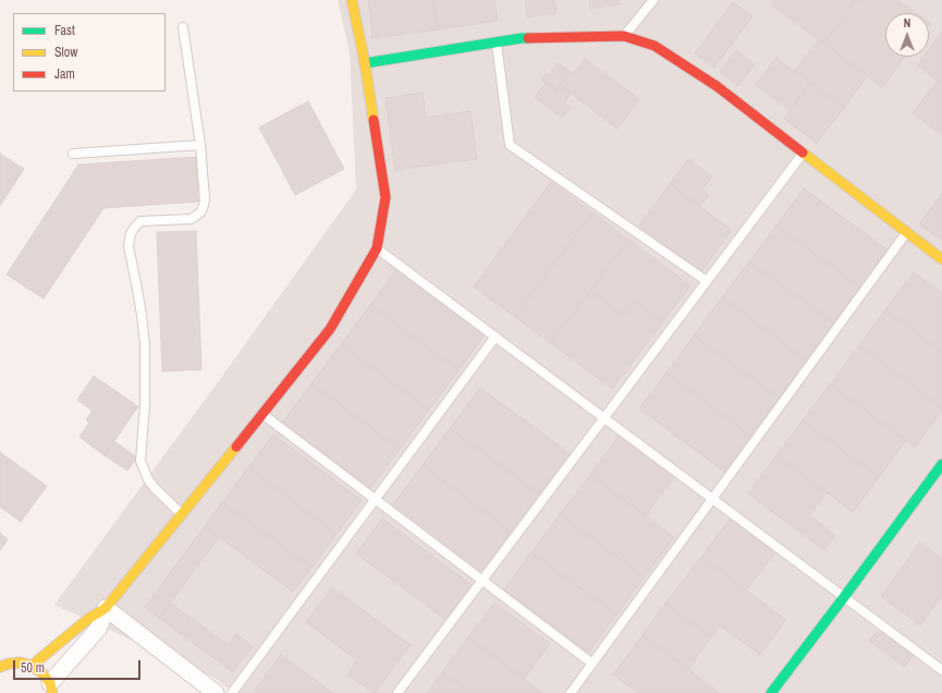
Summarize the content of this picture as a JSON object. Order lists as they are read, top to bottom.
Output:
{
  "legend": ["Fast", "Slow", "Jam"],
  "scale_bar": "50 m",
  "north": "top"
}
